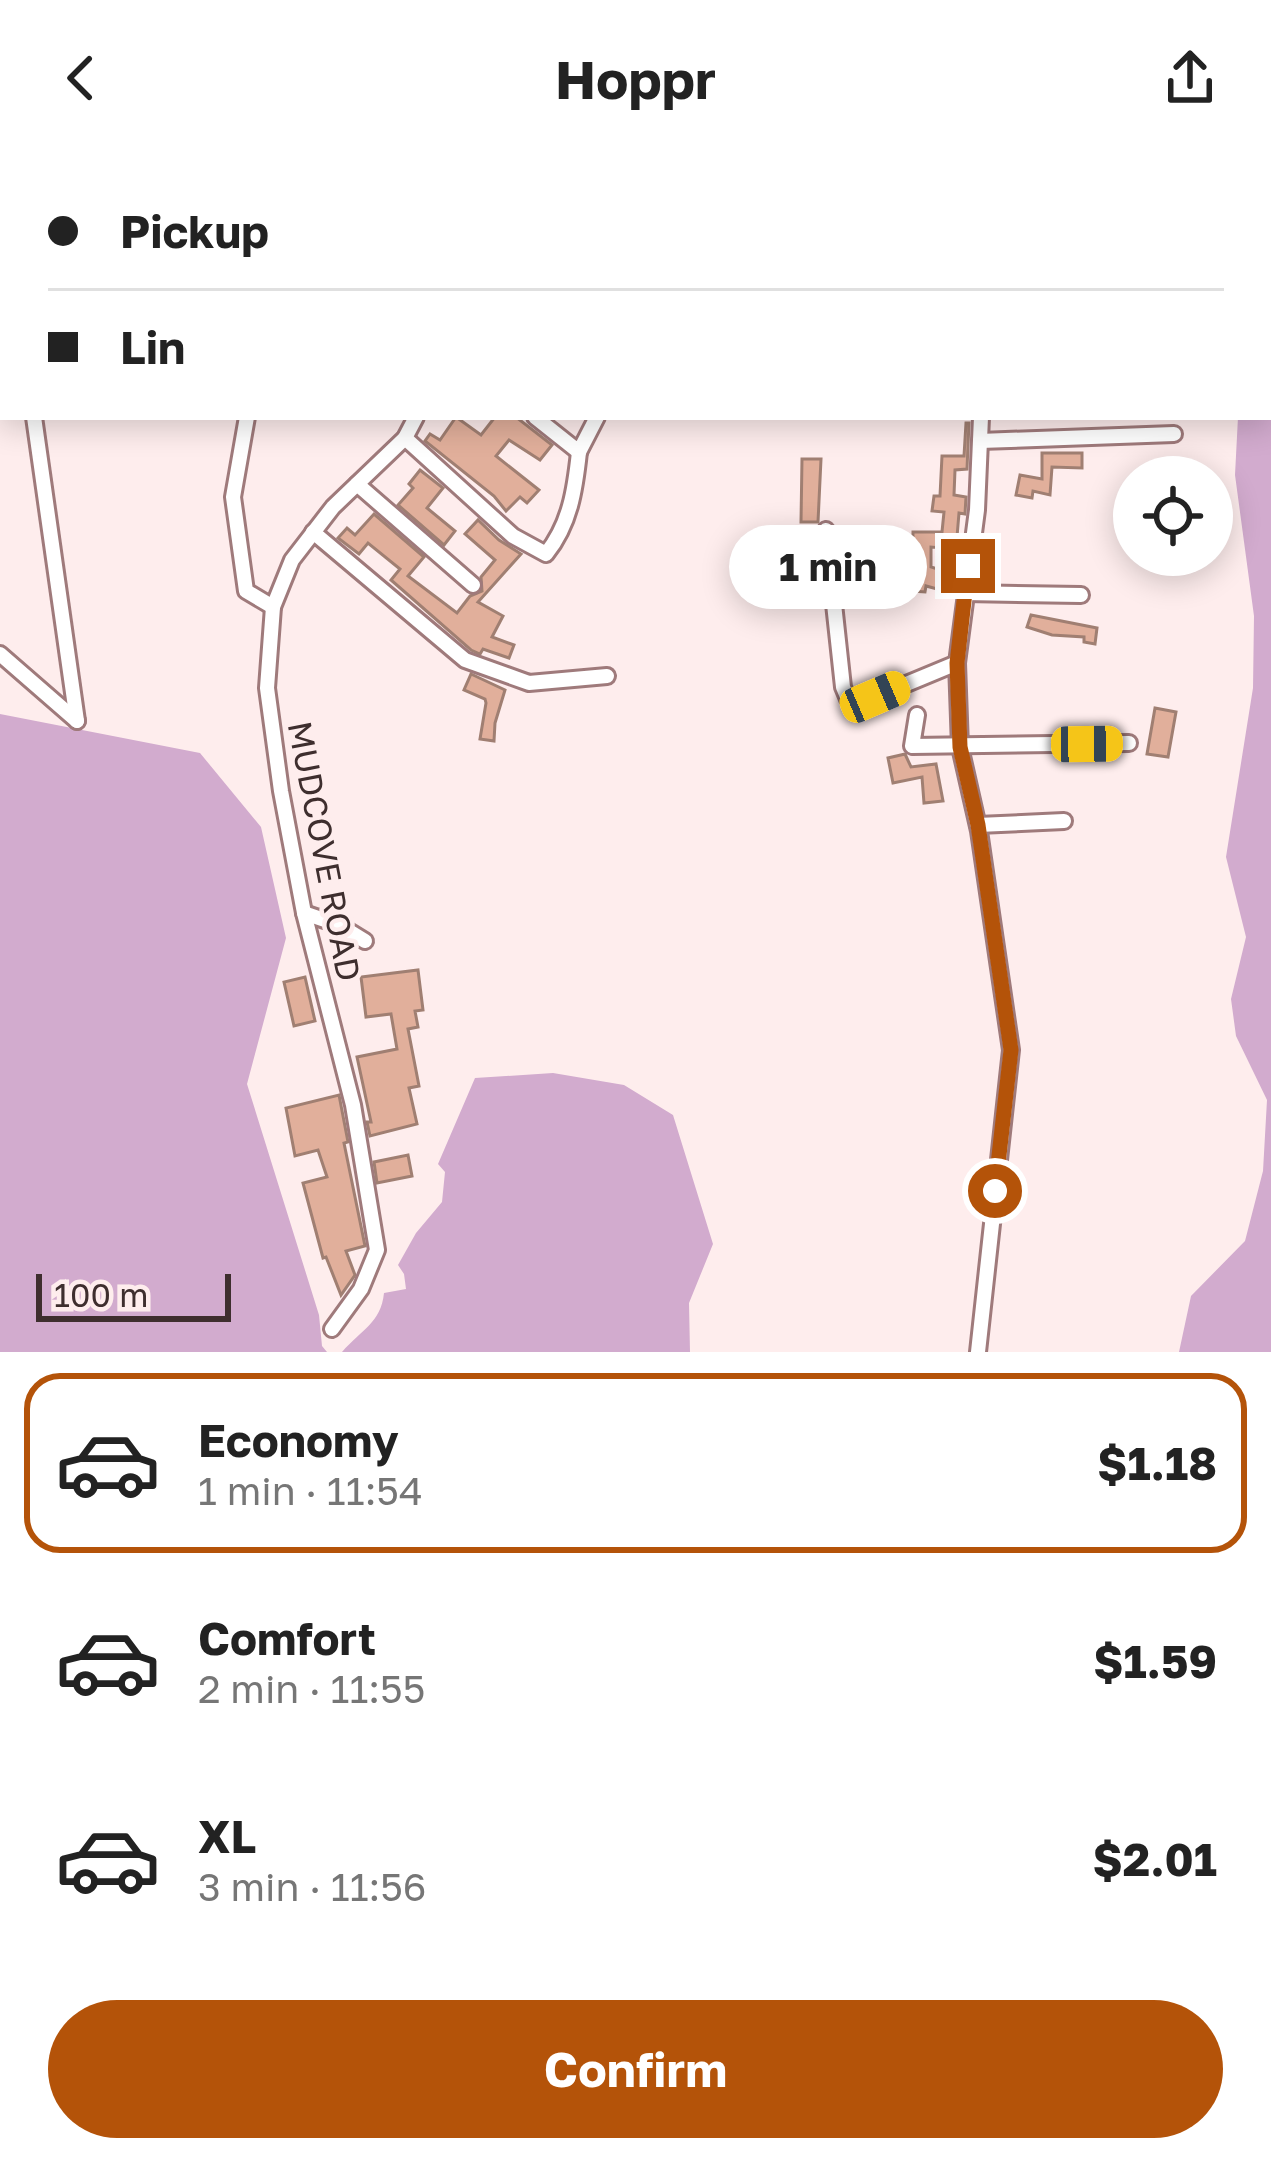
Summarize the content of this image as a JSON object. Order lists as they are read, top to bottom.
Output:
{
  "streets": {
    "street": ["MUDCOVE ROAD"]
  },
  "scale_bar": "100 m",
  "page": {
    "header": "Hoppr",
    "banner": ["Pickup", "Lin"],
    "bubble": "1 min",
    "scale": "100 m",
    "list": [
      {
        "name": "Economy",
        "note": "1 min · 11:54",
        "value": "$1.18"
      },
      {
        "name": "Comfort",
        "note": "2 min · 11:55",
        "value": "$1.59"
      },
      {
        "name": "XL",
        "note": "3 min · 11:56",
        "value": "$2.01"
      }
    ],
    "buttons": "Confirm"
  }
}
